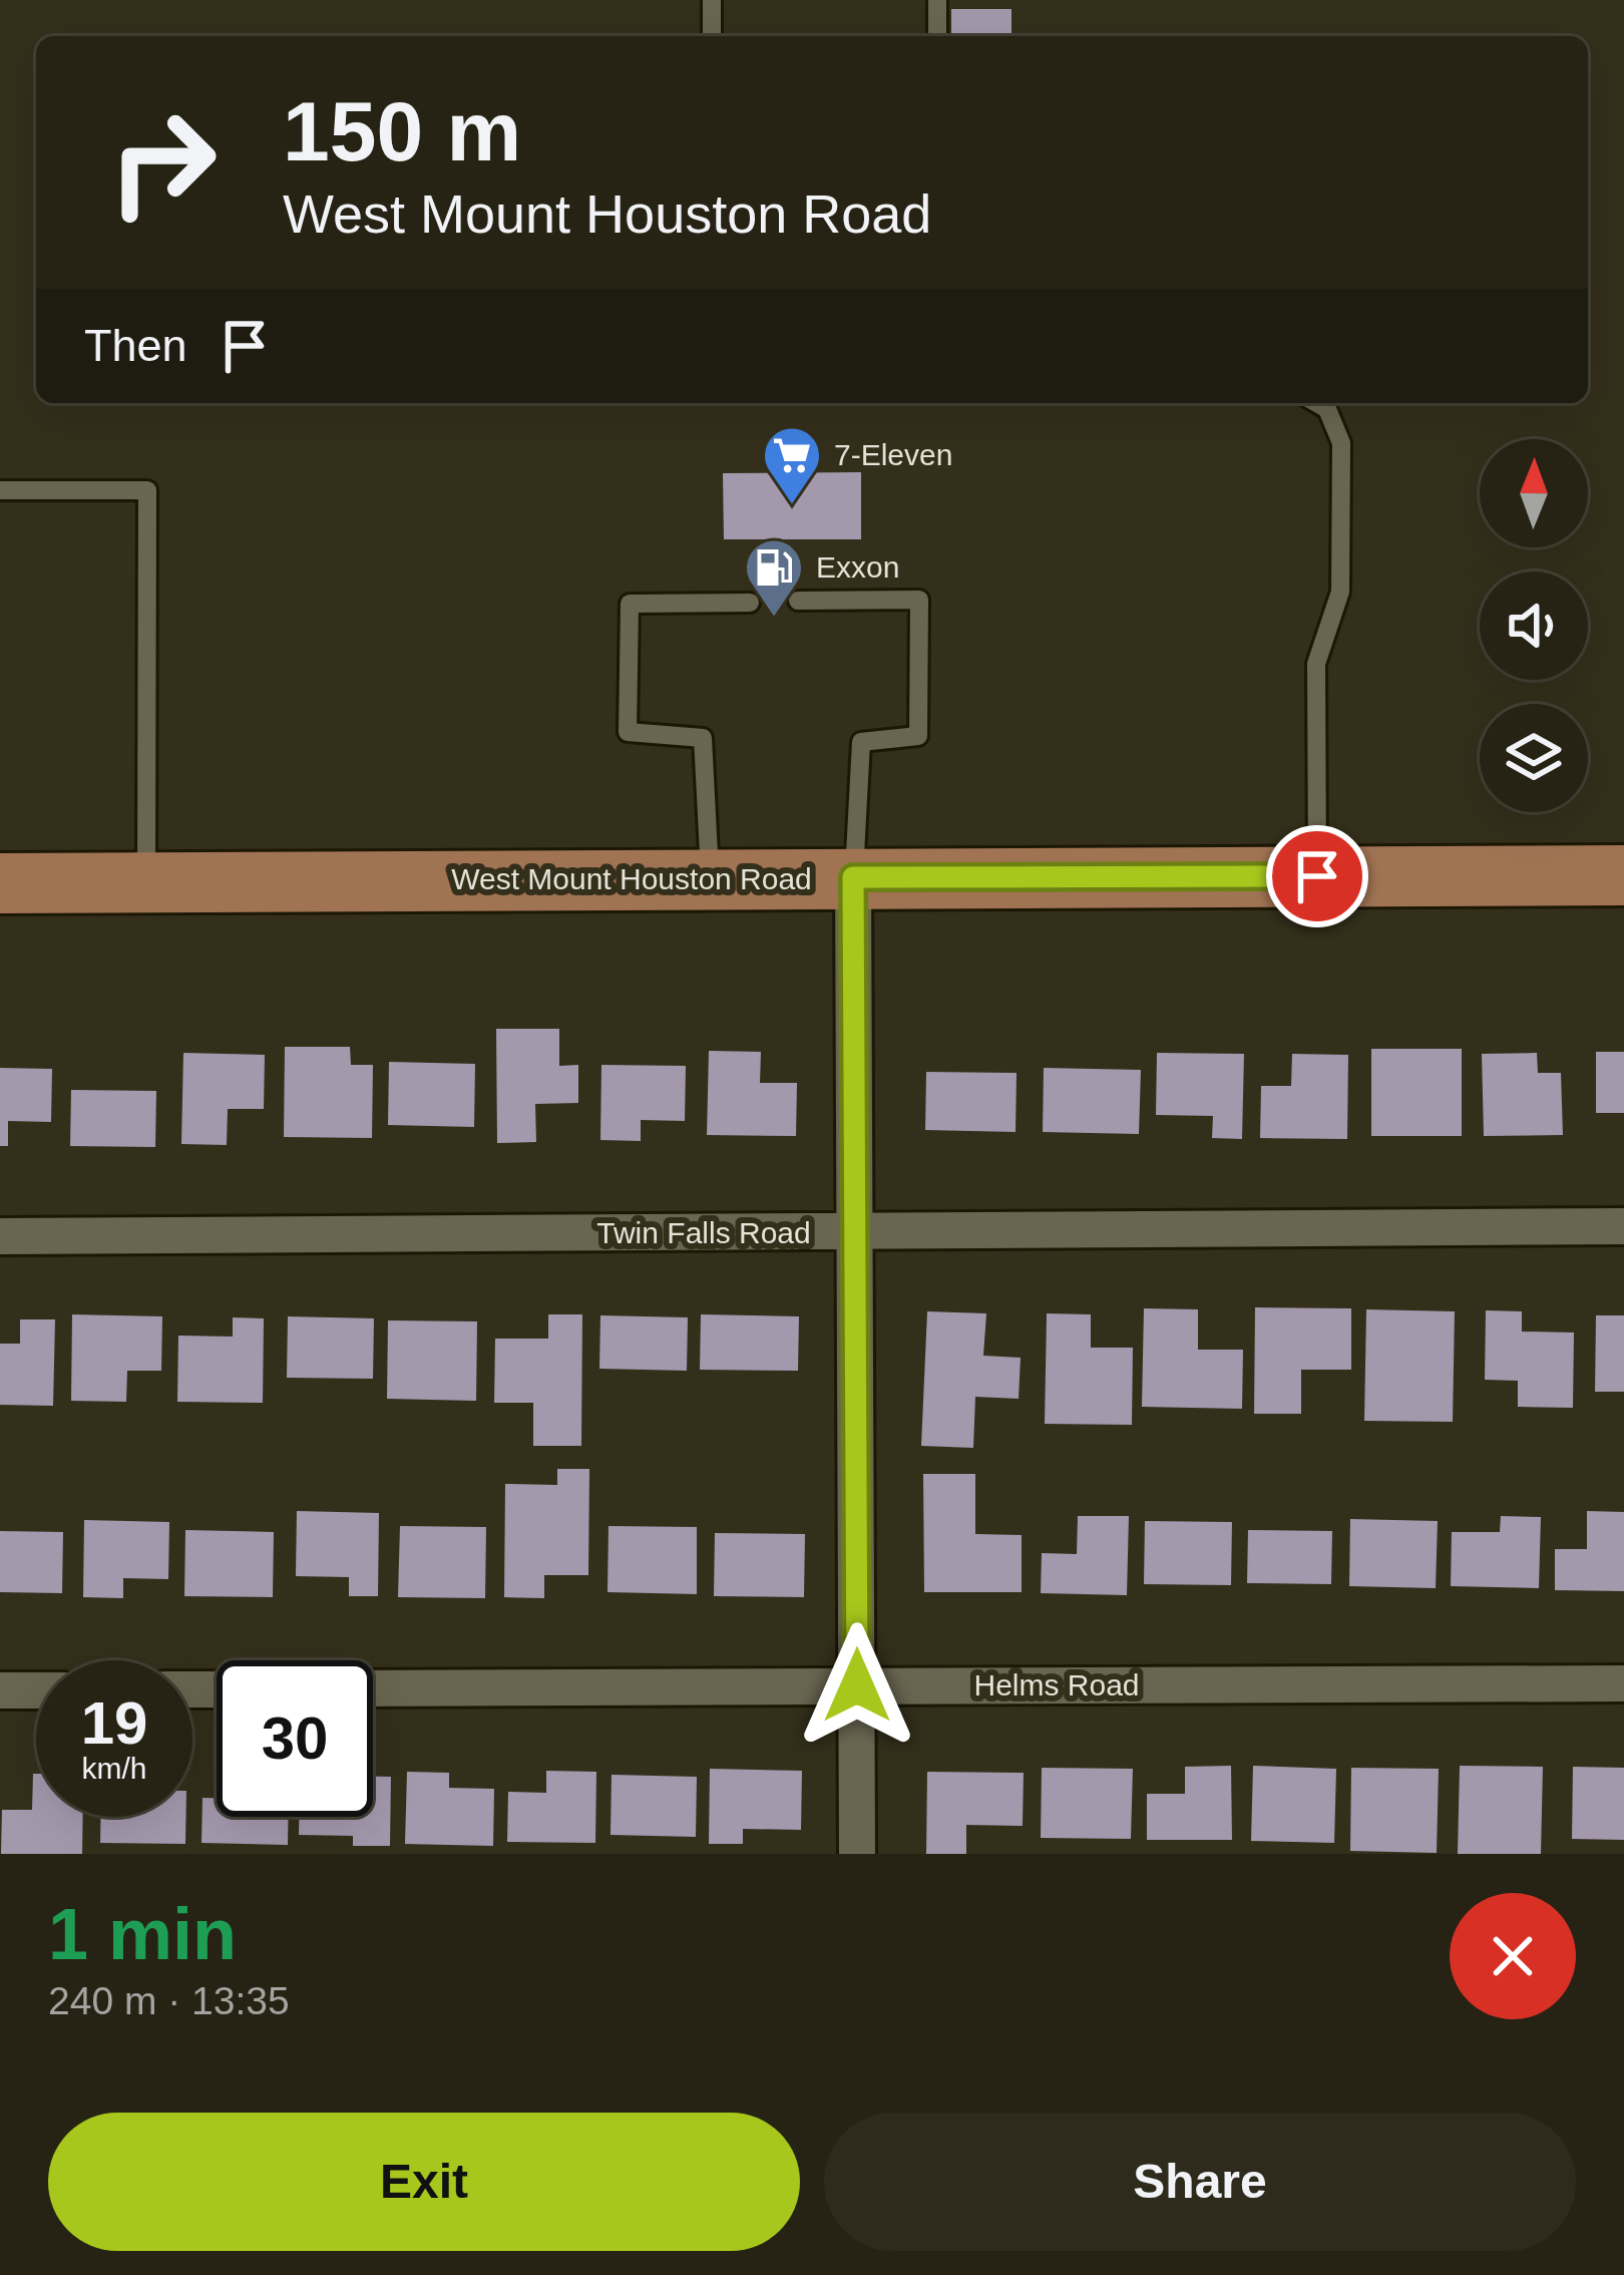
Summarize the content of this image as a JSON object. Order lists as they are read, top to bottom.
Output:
{
  "streets": {
    "main road": ["West Mount Houston Road"],
    "street": ["Twin Falls Road", "Helms Road"]
  },
  "places": {
    "supermarket": ["7-Eleven"],
    "fuel station": ["Exxon"]
  },
  "north": "top",
  "page": {
    "turn": ["150 m", "West Mount Houston Road"],
    "then": "Then",
    "speed": "19 km/h",
    "limit": "30",
    "heading": ["1 min", "240 m · 13:35"],
    "buttons": ["Exit", "Share"]
  }
}
